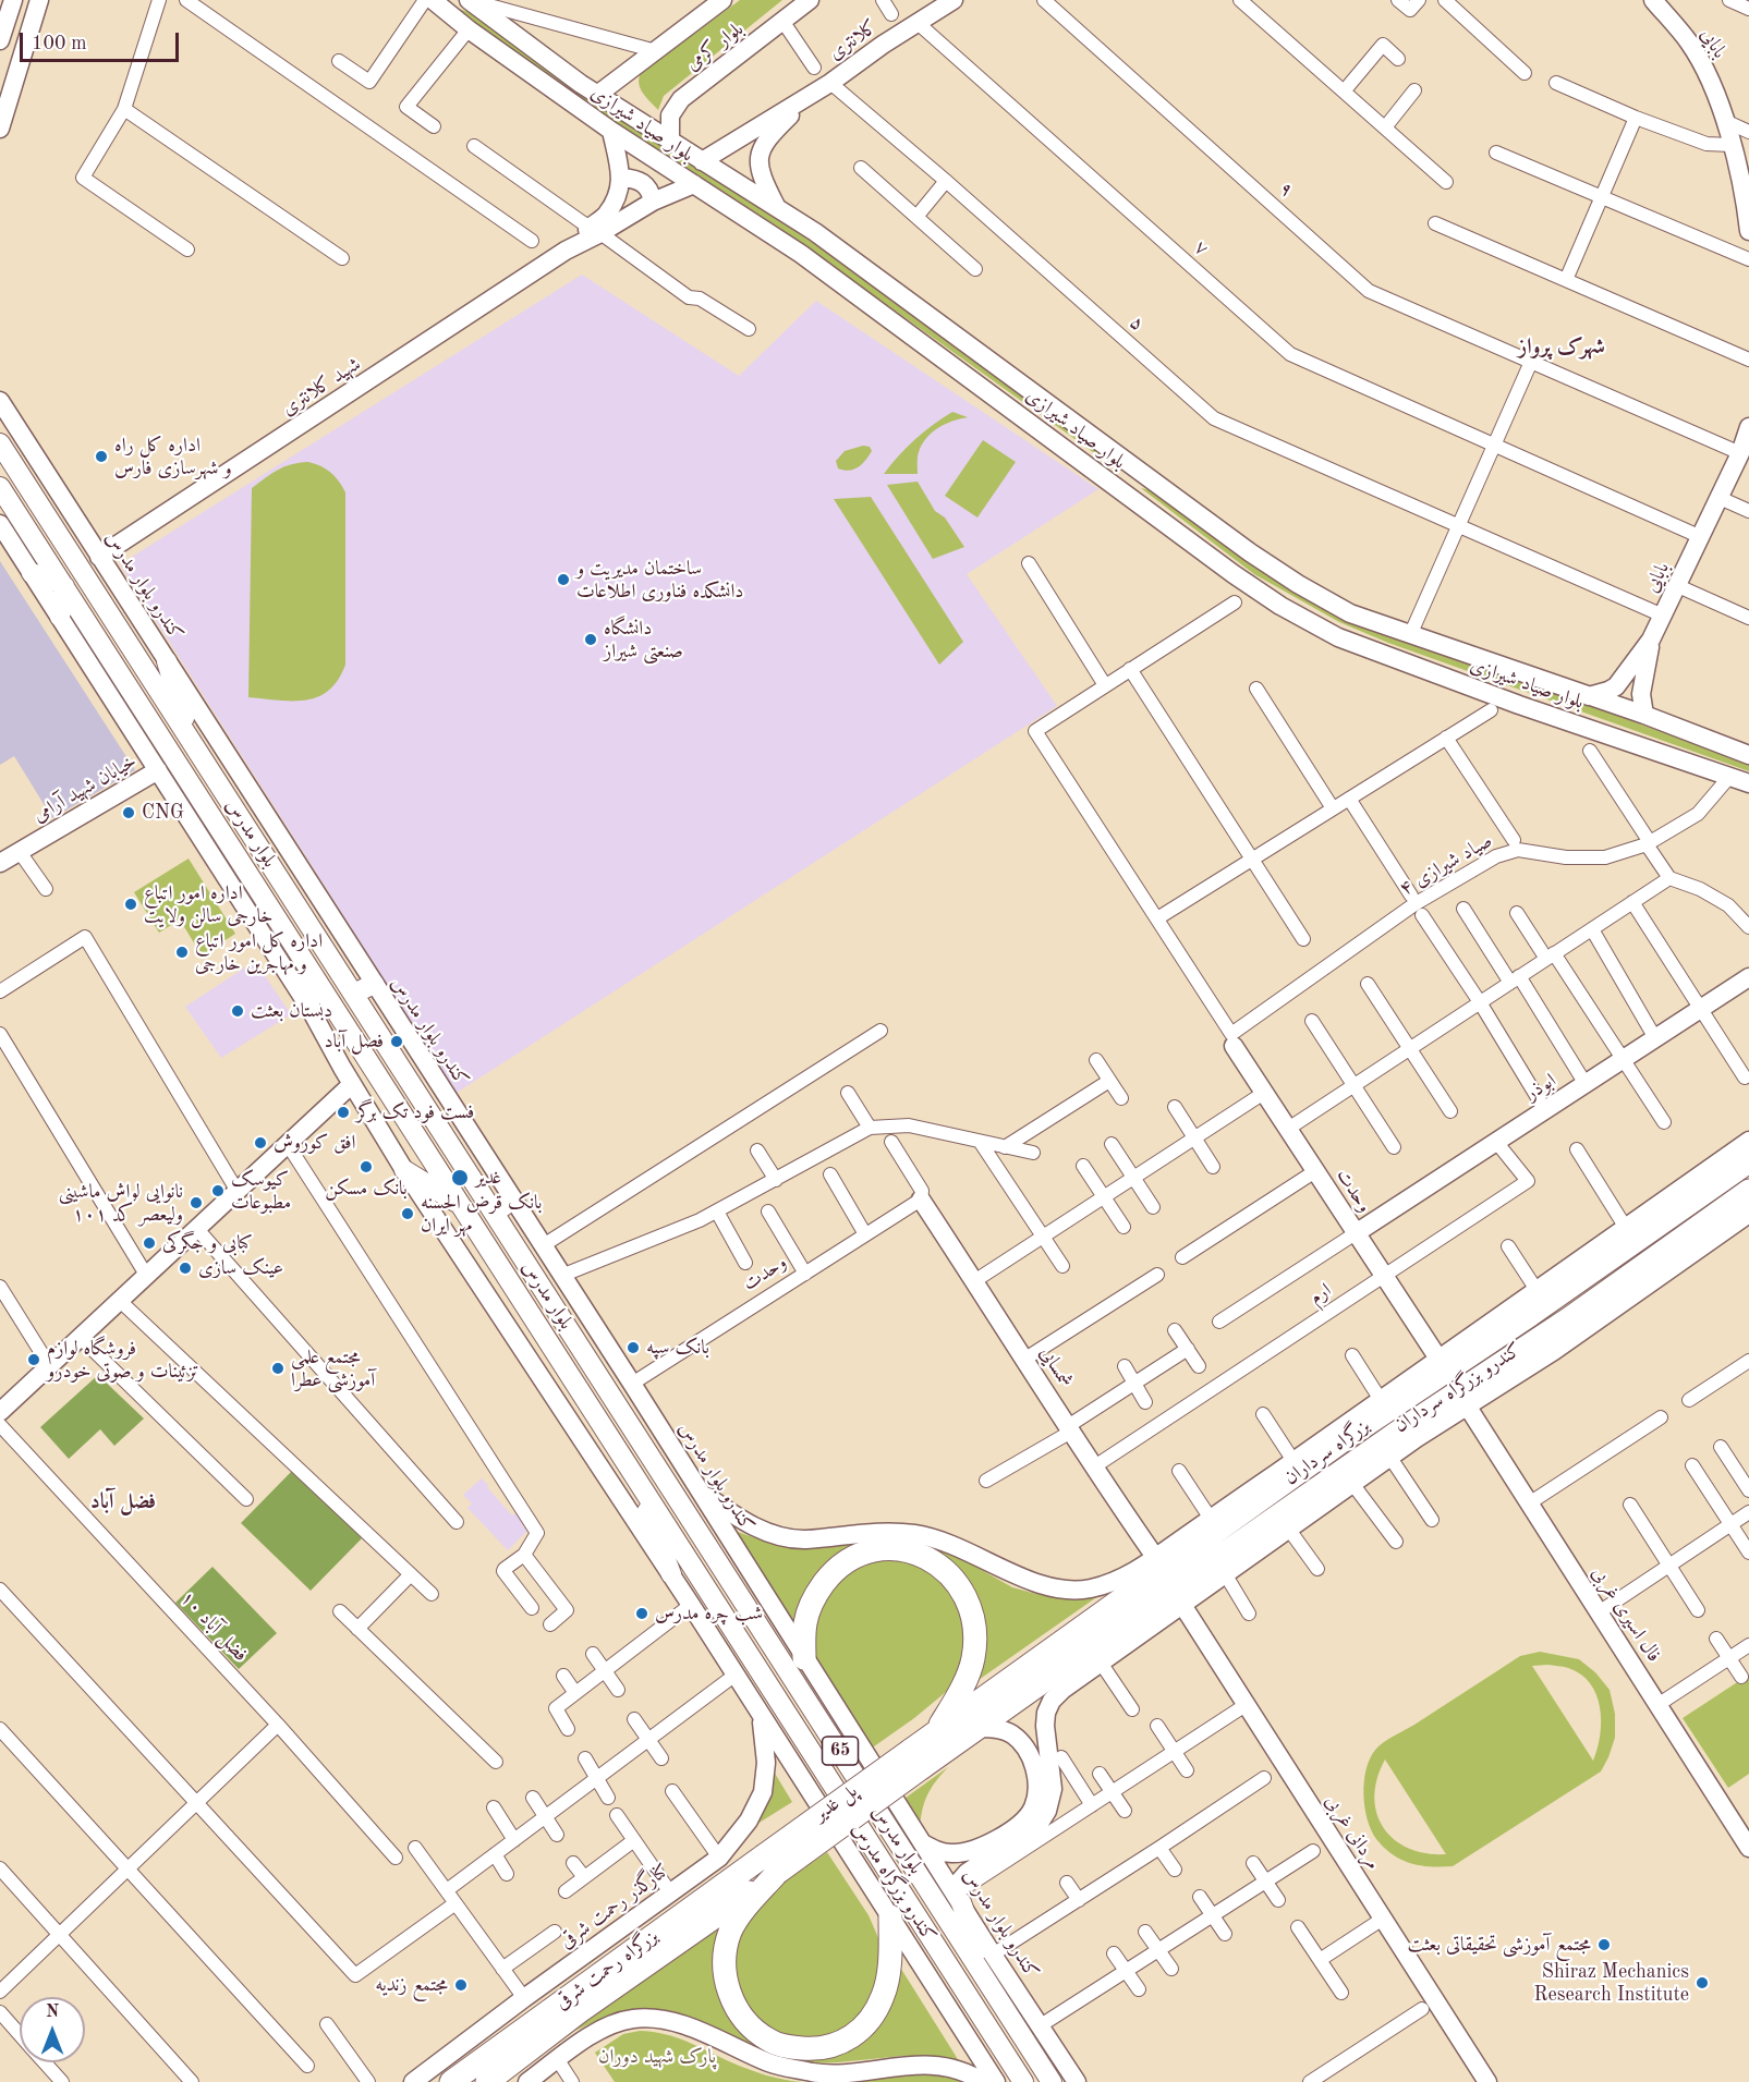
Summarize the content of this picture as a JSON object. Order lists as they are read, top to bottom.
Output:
{
  "streets": {
    "highway": ["بزرگراه سرداران", "پل غدیر", "بزرگراه رحمت شرقی"],
    "main road": [
      "کلانتری",
      "بابایی",
      "بلوار کرمی",
      "بلوار صیاد شیرازی",
      "شهید کلانتری",
      "کندرو بلوار مدرس",
      "خیابان شهید آرامی",
      "بلوار مدرس",
      "ابوذر",
      "وحدت",
      "شمسایی",
      "کندرو بزرگراه سرداران",
      "فال اسیری غربی",
      "65",
      "مردانی غربی",
      "کندرو بزرگراه مدرس",
      "کنارگذر رحمت شرقی"
    ],
    "street": [
      "۹",
      "۷",
      "۵",
      "صیاد شیرازی ۴",
      "ارم",
      "فضل آباد ۱۰"
    ]
  },
  "crossings": [
    ["کلانتری", "بلوار صیاد شیرازی"],
    ["کلانتری", "۷"],
    ["کلانتری", "۵"],
    ["بابایی", "بلوار صیاد شیرازی"],
    ["بابایی", "۹"],
    ["بابایی", "۷"],
    ["بابایی", "۵"],
    ["بلوار کرمی", "بلوار صیاد شیرازی"],
    ["بلوار صیاد شیرازی", "شهید کلانتری"],
    ["بلوار صیاد شیرازی", "صیاد شیرازی ۴"],
    ["شهید کلانتری", "کندرو بلوار مدرس"],
    ["کندرو بلوار مدرس", "وحدت"],
    ["کندرو بلوار مدرس", "کندرو بزرگراه سرداران"],
    ["صیاد شیرازی ۴", "وحدت"],
    ["ابوذر", "وحدت"],
    ["ابوذر", "ارم"],
    ["وحدت", "ارم"],
    ["وحدت", "شمسایی"],
    ["وحدت", "کندرو بزرگراه سرداران"],
    ["ارم", "شمسایی"],
    ["شمسایی", "کندرو بزرگراه سرداران"],
    ["کندرو بزرگراه سرداران", "بزرگراه سرداران"],
    ["کندرو بزرگراه سرداران", "فال اسیری غربی"],
    ["کندرو بزرگراه سرداران", "مردانی غربی"],
    ["بزرگراه سرداران", "پل غدیر"],
    ["پل غدیر", "بزرگراه رحمت شرقی"],
    ["کندرو بزرگراه مدرس", "کنارگذر رحمت شرقی"]
  ],
  "districts": ["شهرک پرواز", "فضل آباد"],
  "parks": ["پارک شهید دوران"],
  "places": [
    "اداره کل راه و شهرسازی فارس",
    "ساختمان مدیریت و دانشکده فناوری اطلاعات",
    "دانشگاه صنعتی شیراز",
    "CNG",
    "اداره امور اتباع خارجی سالن ولایت",
    "اداره کل امور اتباع و مهاجرین خارجی",
    "دبستان بعثت",
    "فصل آباد",
    "فست فود تک برگر",
    "افق کوروش",
    "بانک مسکن",
    "غدیر",
    "کیوسک مطبوعات",
    "نانوایی لواش ماشینی ولیعصر کد ۱۰۱",
    "بانک قرض الحسنه مهر ایران",
    "کبابی و جگرکی",
    "عینک سازی",
    "بانک سپه",
    "فروشگاه لوازم تزئینات و صوتی خودرو",
    "مجتمع علمی آموزشی عطرا",
    "شب چره مدرس",
    "مجتمع آموزشی تحقیقاتی بعثت",
    "Shiraz Mechanics Research Institute",
    "مجتمع زندیه"
  ],
  "scale_bar": "100 m",
  "north": "top"
}
